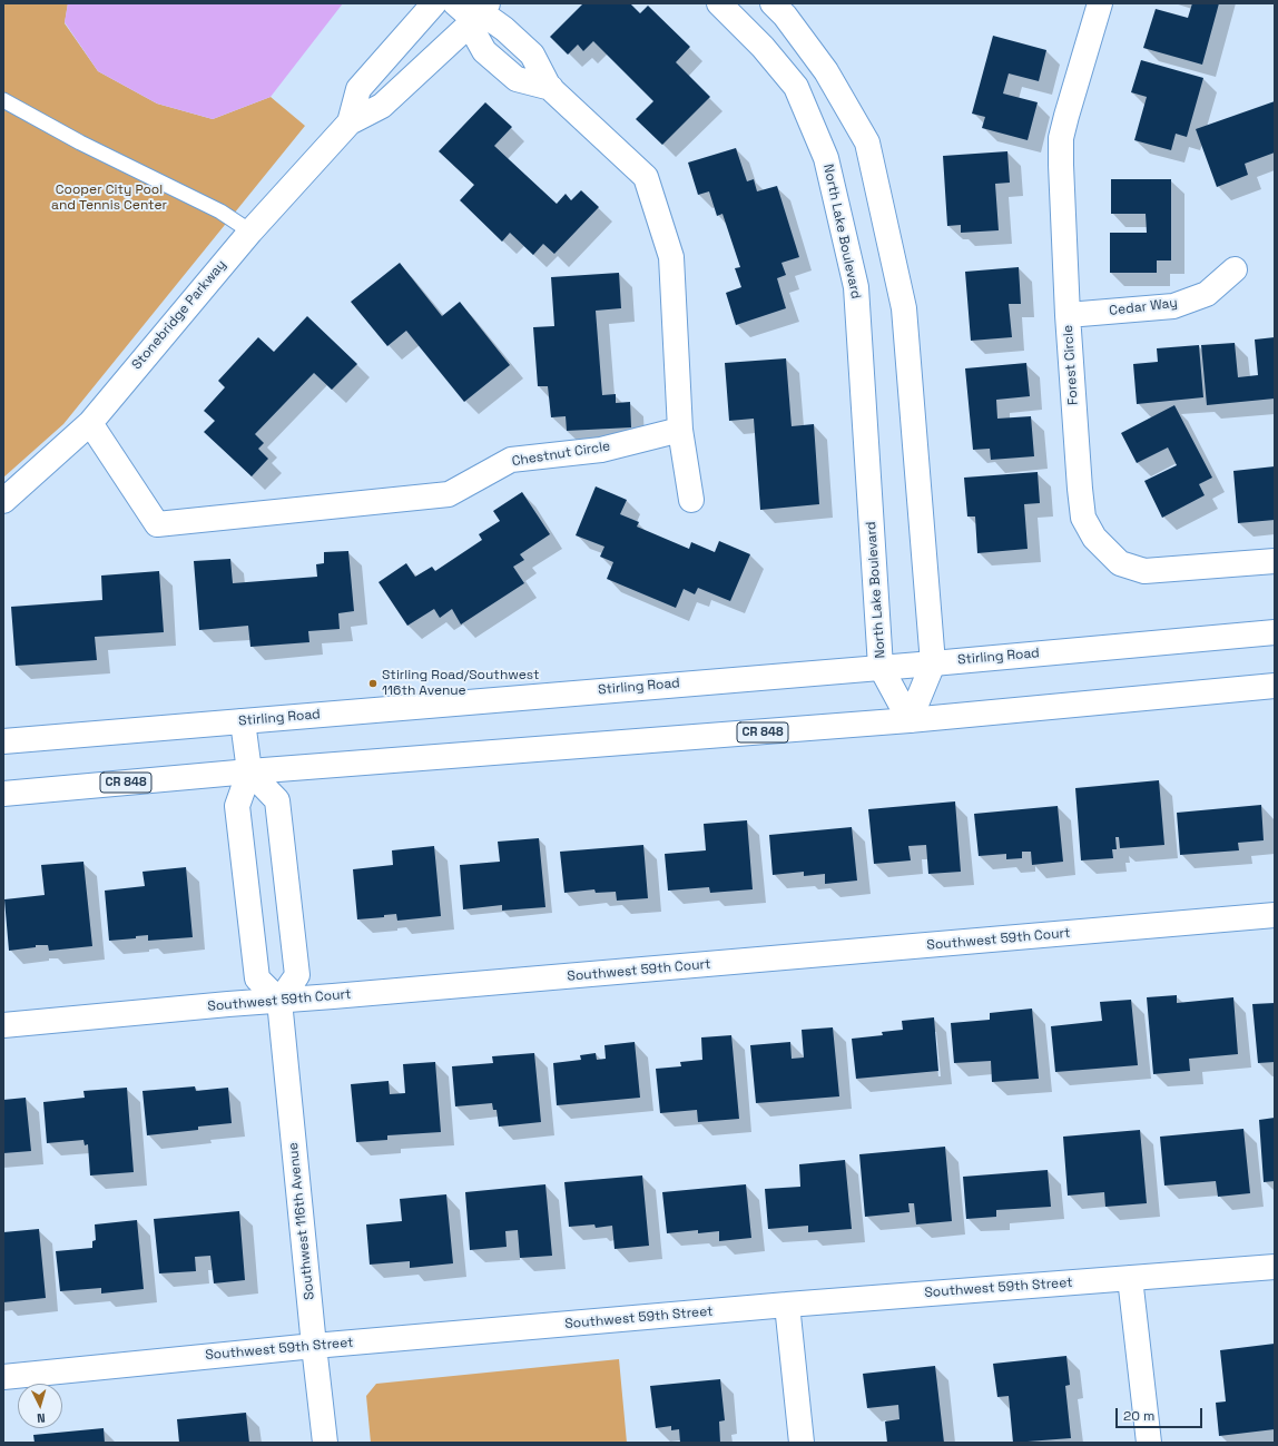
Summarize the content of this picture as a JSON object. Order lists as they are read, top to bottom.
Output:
{
  "streets": {
    "street": [
      "North Lake Boulevard",
      "Cedar Way",
      "Stonebridge Parkway",
      "Forest Circle",
      "Chestnut Circle",
      "Stirling Road",
      "CR 848",
      "Southwest 59th Court",
      "Southwest 116th Avenue",
      "Southwest 59th Street"
    ]
  },
  "crossings": [
    ["North Lake Boulevard", "Stirling Road"],
    ["North Lake Boulevard", "CR 848"],
    ["Cedar Way", "Forest Circle"],
    ["Stonebridge Parkway", "Chestnut Circle"],
    ["Southwest 59th Court", "Southwest 116th Avenue"],
    ["Southwest 116th Avenue", "Southwest 59th Street"]
  ],
  "parks": ["Cooper City Pool and Tennis Center"],
  "places": ["Stirling Road/Southwest 116th Avenue"],
  "scale_bar": "20 m",
  "north": "bottom"
}
